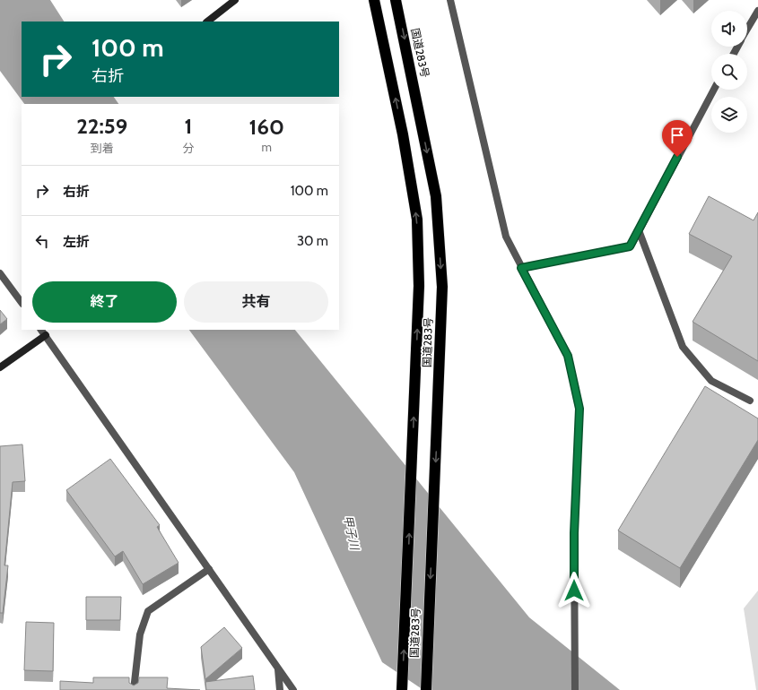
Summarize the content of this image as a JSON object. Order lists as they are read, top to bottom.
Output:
{
  "streets": {
    "highway": ["国道283号"]
  },
  "water": ["甲子川"],
  "page": {
    "turn": ["100 m", "右折"],
    "eta": [
      "22:59",
      "到着",
      "1",
      "分",
      "160",
      "m"
    ],
    "list": [
      {
        "name": "右折",
        "value": "100 m"
      },
      {
        "name": "左折",
        "value": "30 m"
      }
    ],
    "buttons": ["終了", "共有"]
  }
}
